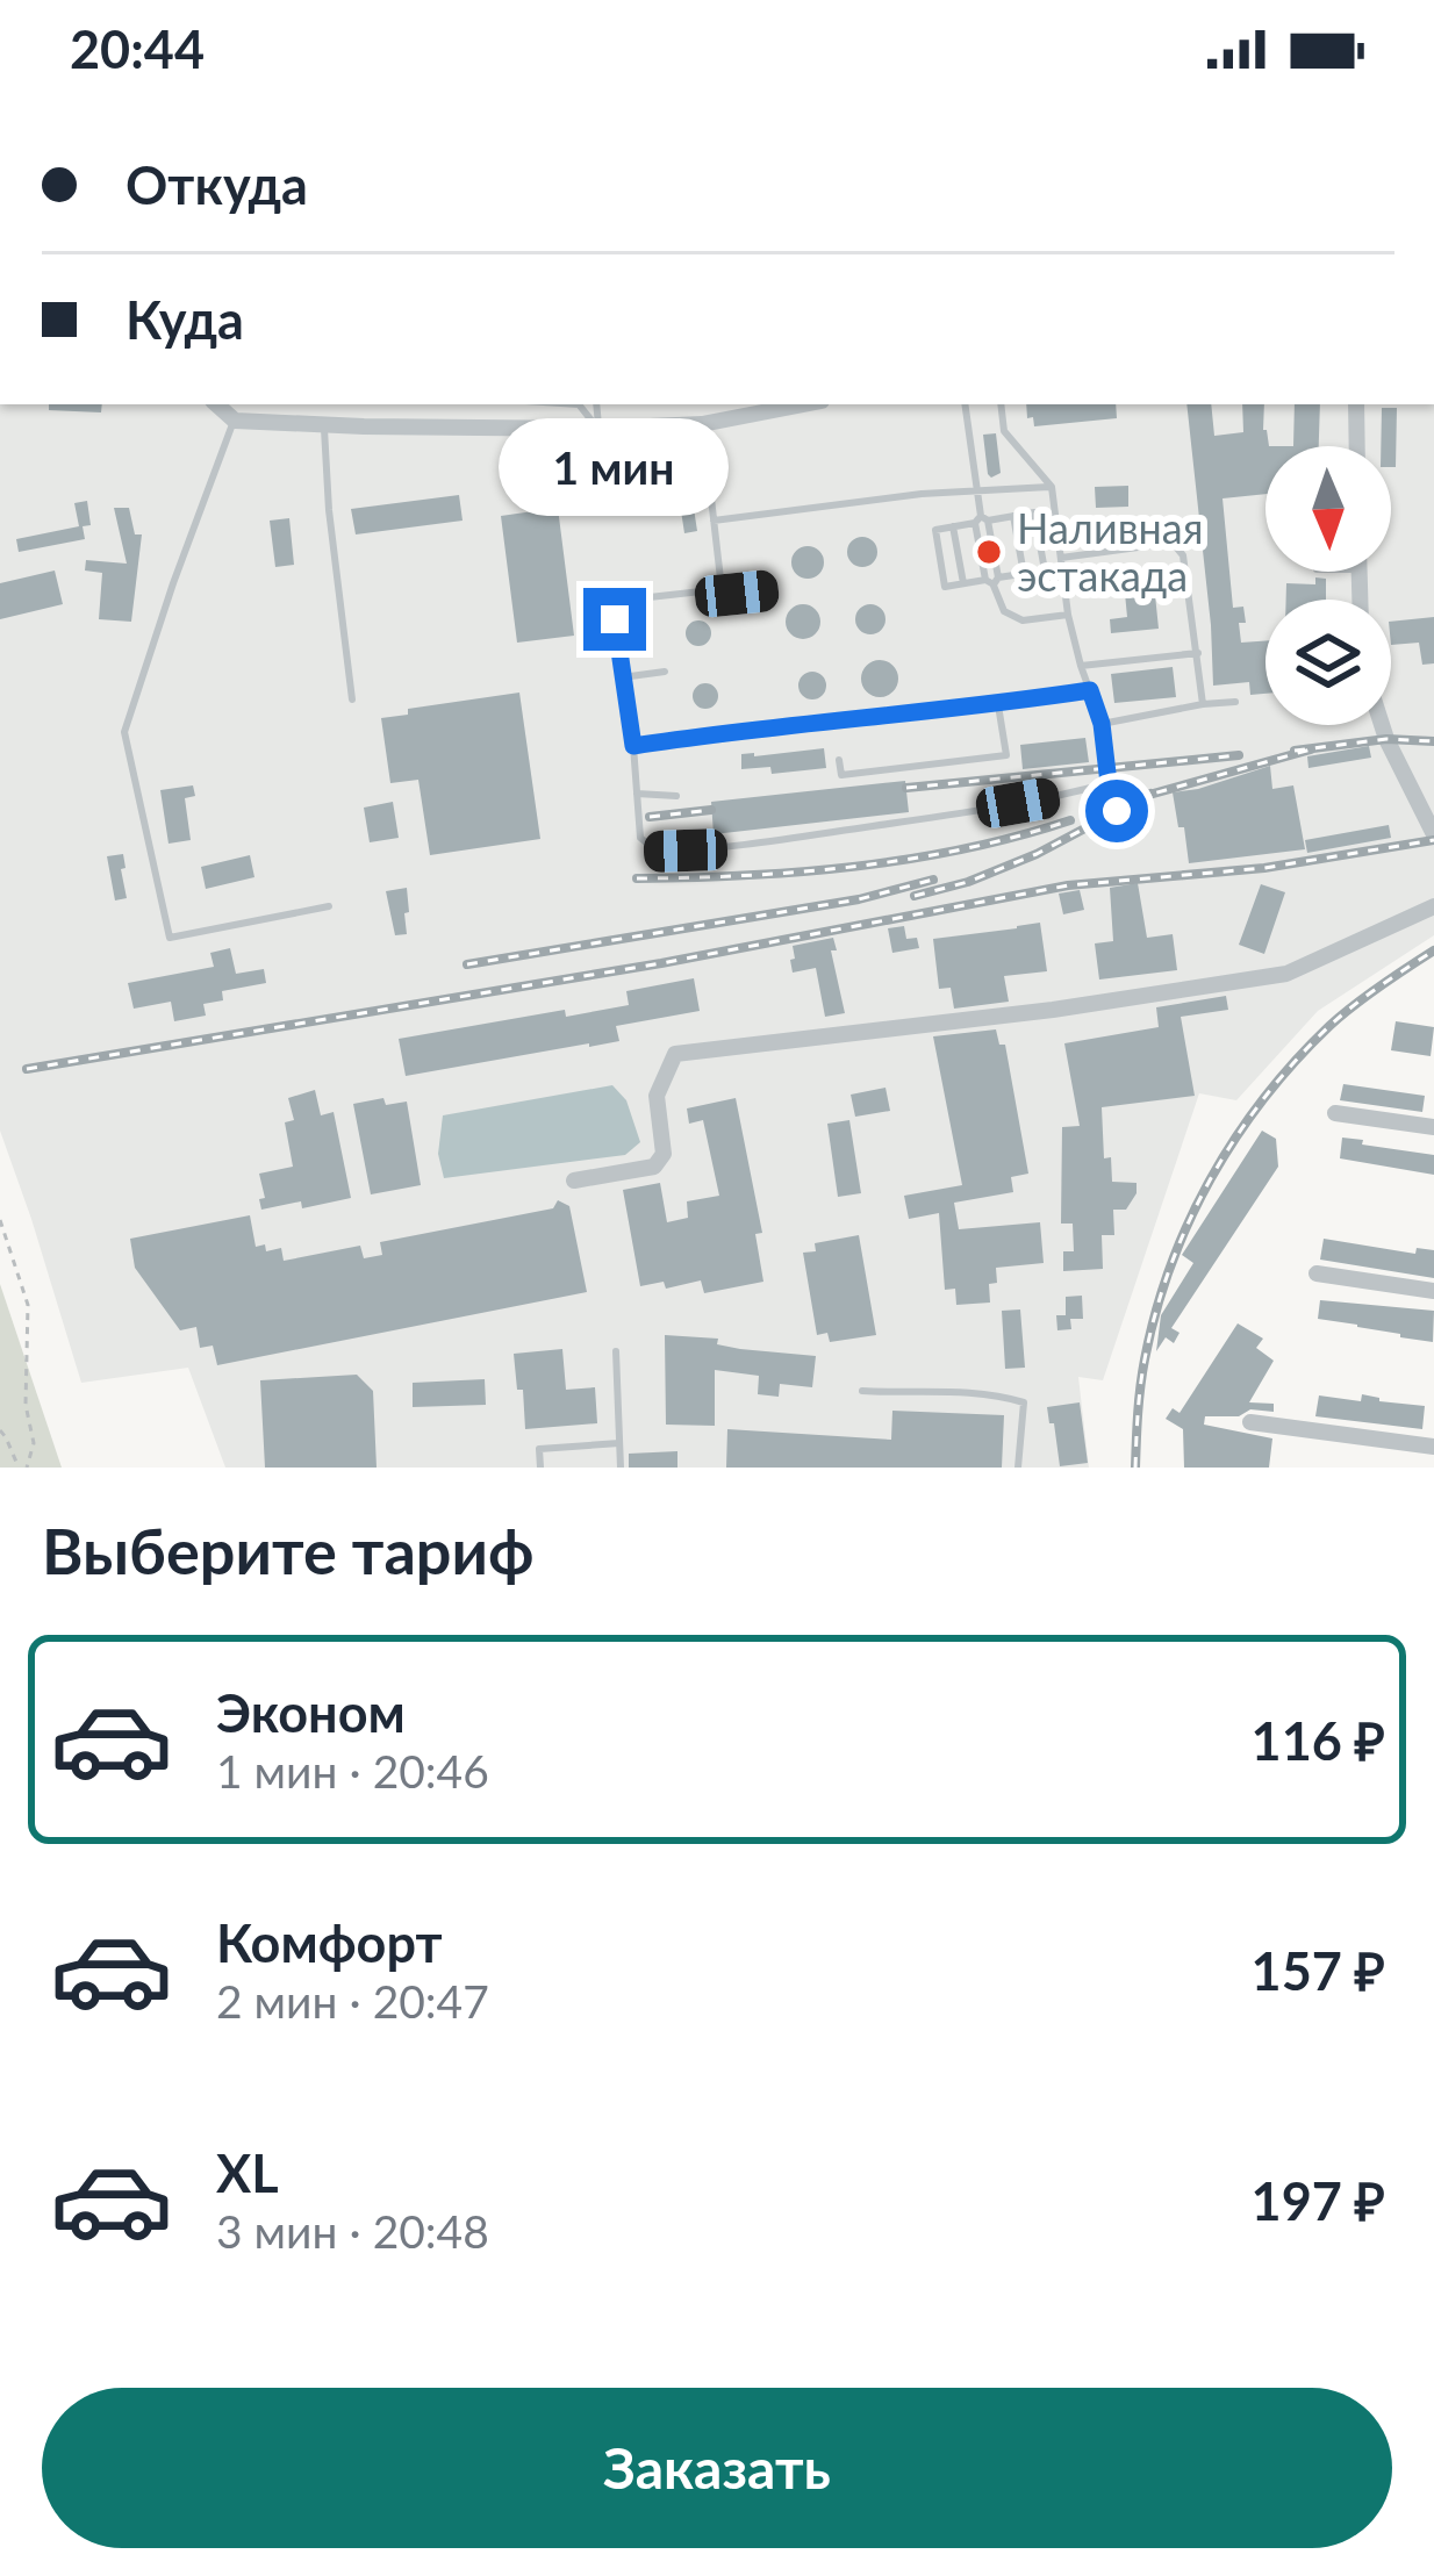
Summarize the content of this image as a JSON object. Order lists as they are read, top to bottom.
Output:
{
  "places": ["Наливная эстакада"],
  "north": "bottom",
  "page": {
    "status": "20:44",
    "banner": ["Откуда", "Куда"],
    "bubble": "1 мин",
    "heading": "Выберите тариф",
    "list": [
      {
        "name": "Эконом",
        "note": "1 мин · 20:46",
        "value": "116 ₽"
      },
      {
        "name": "Комфорт",
        "note": "2 мин · 20:47",
        "value": "157 ₽"
      },
      {
        "name": "XL",
        "note": "3 мин · 20:48",
        "value": "197 ₽"
      }
    ],
    "buttons": "Заказать"
  }
}
